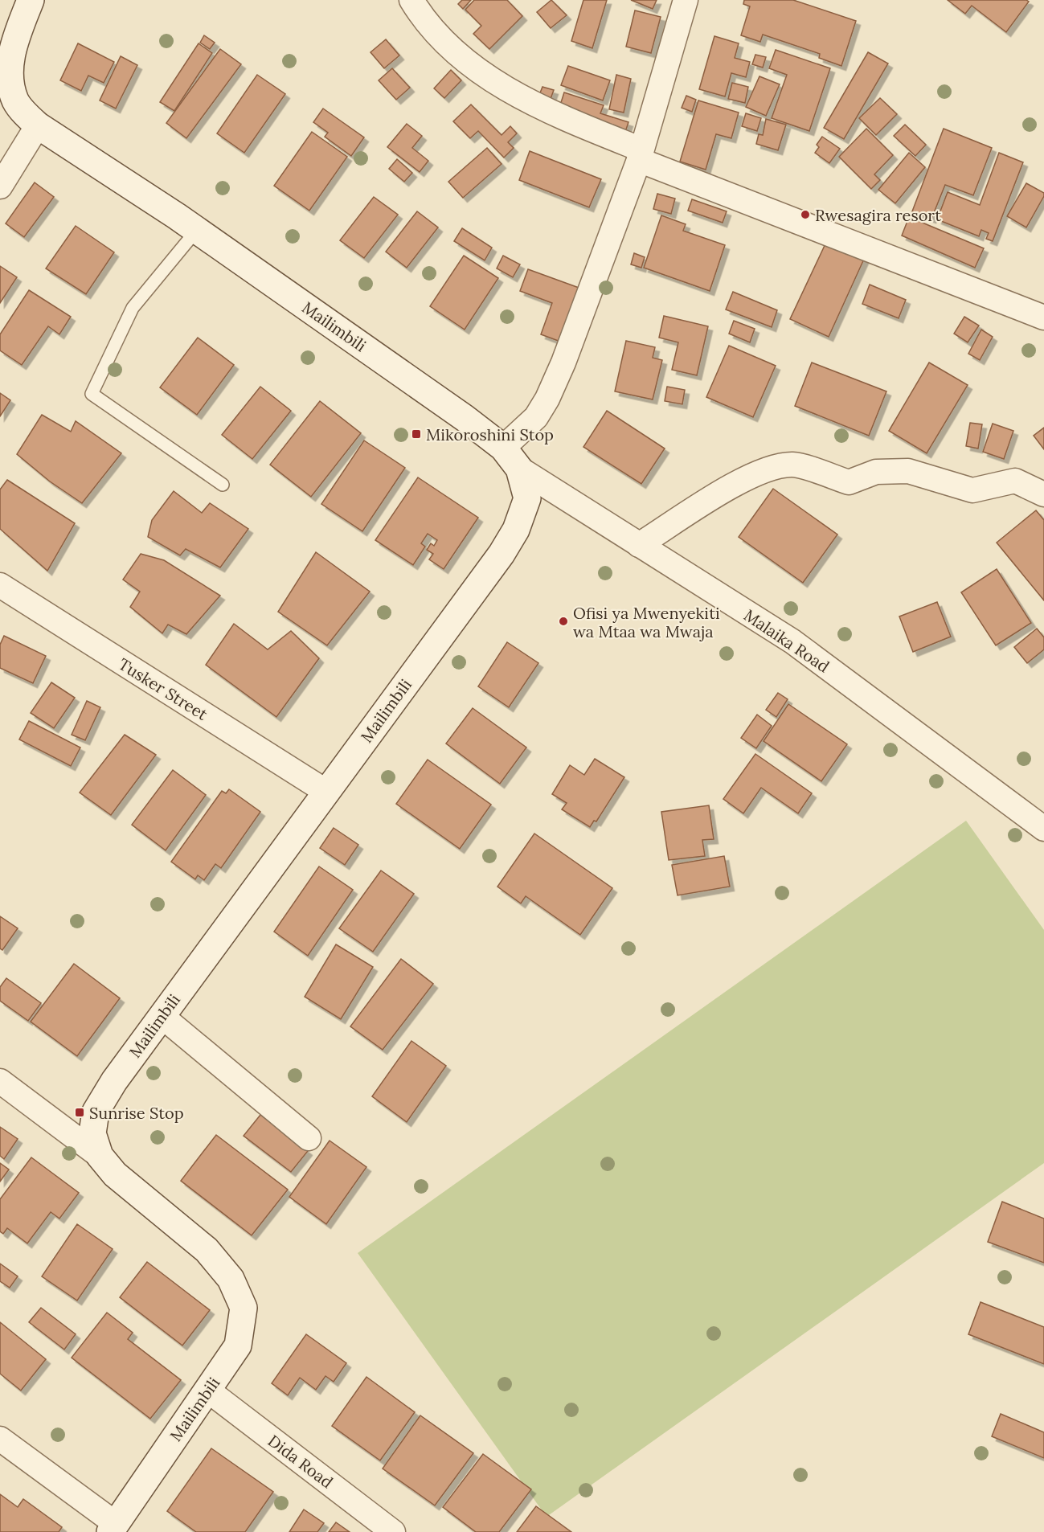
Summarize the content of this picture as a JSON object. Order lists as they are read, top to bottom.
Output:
{
  "streets": {
    "street": [
      "Mailimbili",
      "Malaika Road",
      "Tusker Street",
      "Dida Road"
    ]
  },
  "crossings": [
    ["Mailimbili", "Malaika Road"],
    ["Mailimbili", "Tusker Street"],
    ["Mailimbili", "Dida Road"]
  ],
  "places": {
    "other": ["Rwesagira resort", "Ofisi ya Mwenyekiti wa Mtaa wa Mwaja"],
    "transit": ["Mikoroshini Stop", "Sunrise Stop"]
  }
}
